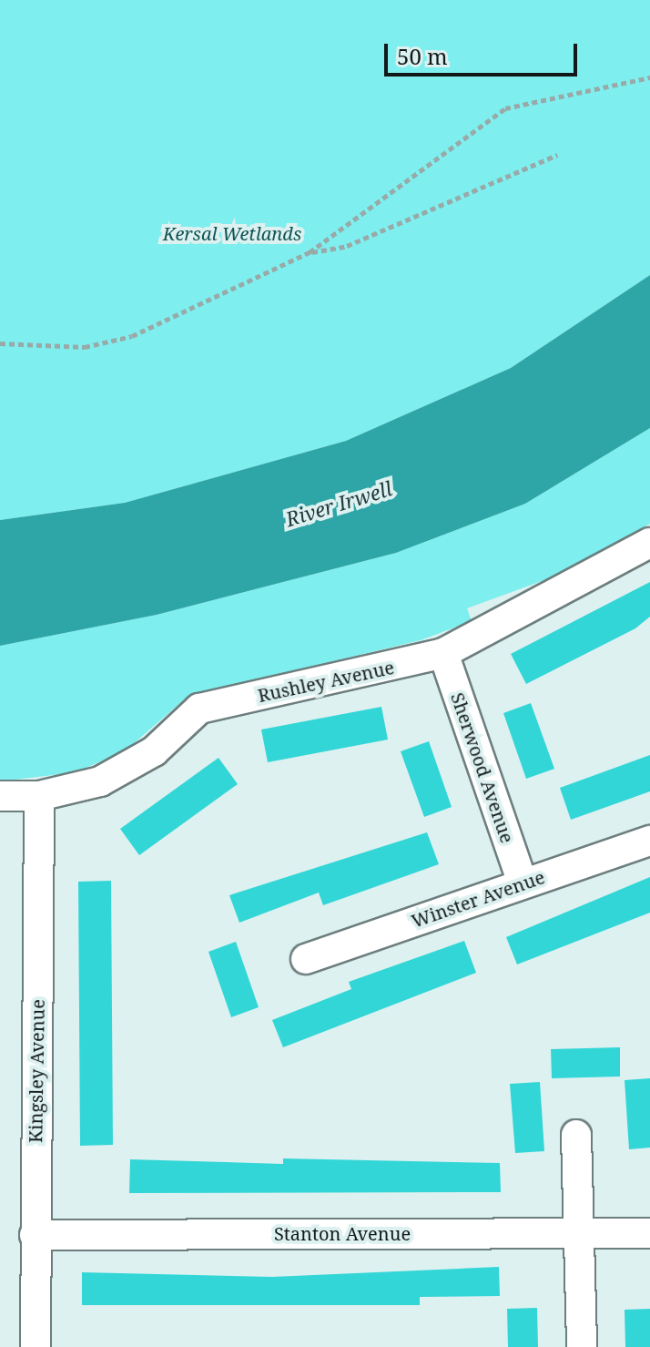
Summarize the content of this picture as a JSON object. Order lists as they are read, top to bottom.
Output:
{
  "streets": {
    "street": [
      "Rushley Avenue",
      "Sherwood Avenue",
      "Winster Avenue",
      "Kingsley Avenue",
      "Stanton Avenue"
    ]
  },
  "crossings": [
    ["Rushley Avenue", "Sherwood Avenue"],
    ["Rushley Avenue", "Kingsley Avenue"],
    ["Sherwood Avenue", "Winster Avenue"],
    ["Kingsley Avenue", "Stanton Avenue"]
  ],
  "water": ["River Irwell"],
  "parks": ["Kersal Wetlands"],
  "scale_bar": "50 m"
}
